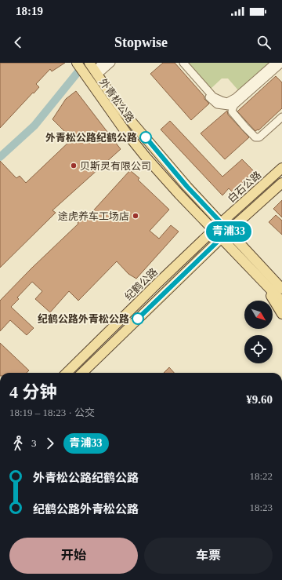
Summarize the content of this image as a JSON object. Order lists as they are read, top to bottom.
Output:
{
  "streets": {
    "main road": ["外青松公路", "白石公路", "纪鹤公路"]
  },
  "crossings": [
    ["外青松公路", "白石公路"],
    ["外青松公路", "纪鹤公路"],
    ["白石公路", "纪鹤公路"]
  ],
  "places": [
    "外青松公路纪鹤公路",
    "贝斯灵有限公司",
    "途虎养车工场店",
    "纪鹤公路外青松公路"
  ],
  "lines": ["bus line 青浦33"],
  "north": "bottom right",
  "page": {
    "status": "18:19",
    "header": "Stopwise",
    "on_map": "青浦33",
    "heading": ["4 分钟", "18:19 – 18:23 · 公交", "¥9.60"],
    "legs": ["3", "青浦33"],
    "list": [
      {
        "name": "外青松公路纪鹤公路",
        "value": "18:22"
      },
      {
        "name": "纪鹤公路外青松公路",
        "value": "18:23"
      }
    ],
    "buttons": ["开始", "车票"]
  }
}
